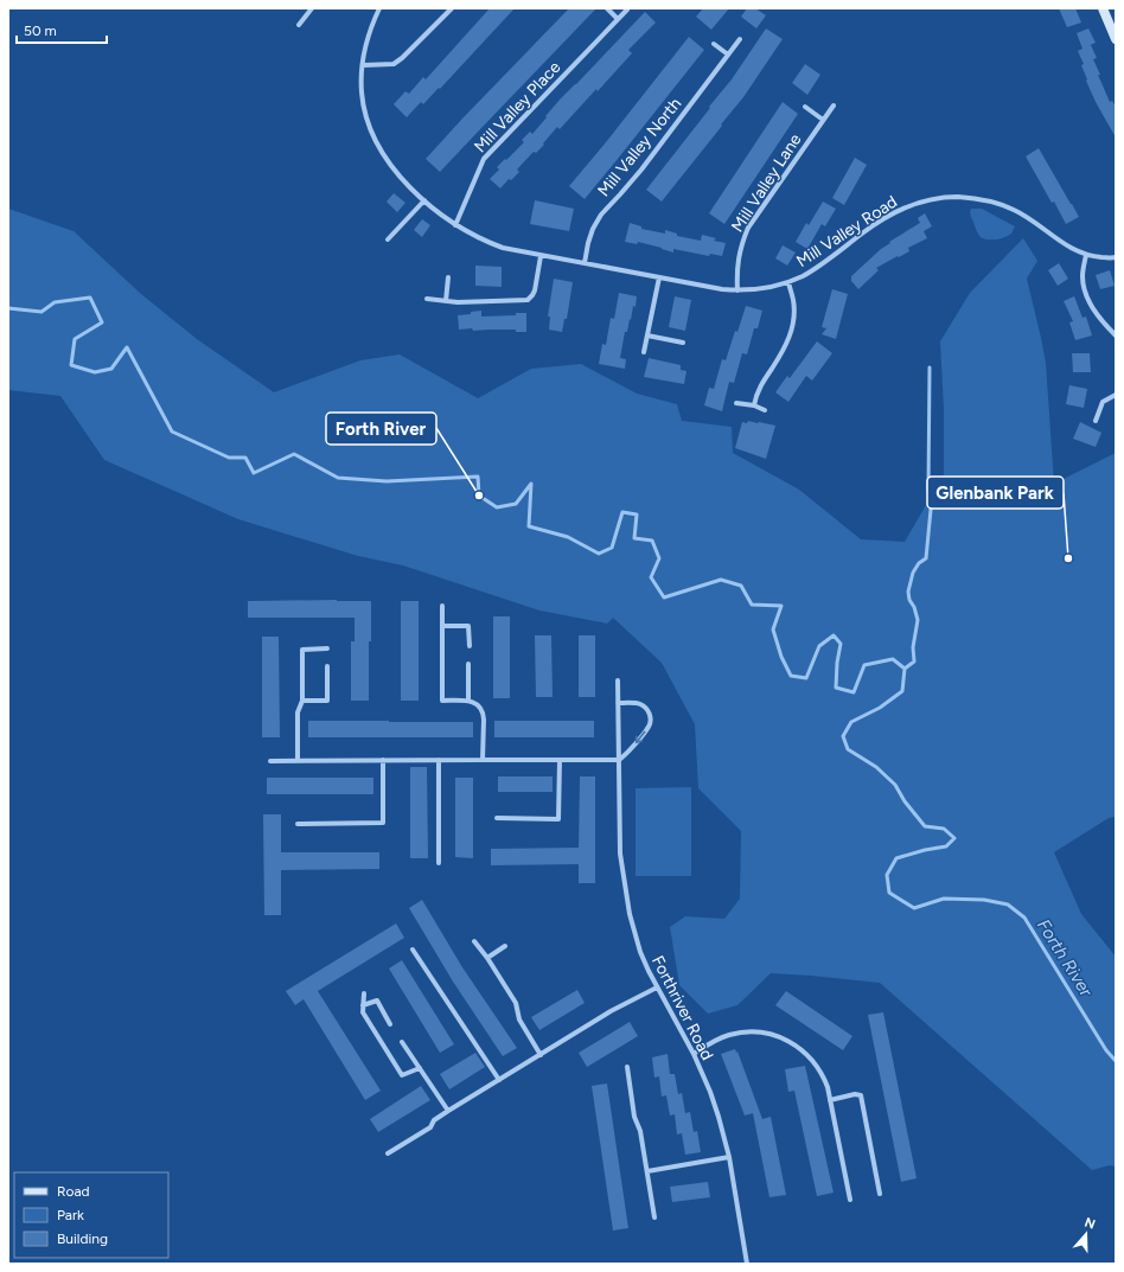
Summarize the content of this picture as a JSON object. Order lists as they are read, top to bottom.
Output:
{
  "streets": {
    "street": [
      "Mill Valley Place",
      "Mill Valley North",
      "Mill Valley Lane",
      "Mill Valley Road",
      "Forthriver Road"
    ]
  },
  "crossings": [
    ["Mill Valley Place", "Mill Valley Road"],
    ["Mill Valley North", "Mill Valley Road"],
    ["Mill Valley Lane", "Mill Valley Road"]
  ],
  "water": ["Forth River"],
  "places": ["Forth River", "Glenbank Park"],
  "legend": ["Road", "Park", "Building"],
  "scale_bar": "50 m",
  "north": "top"
}
